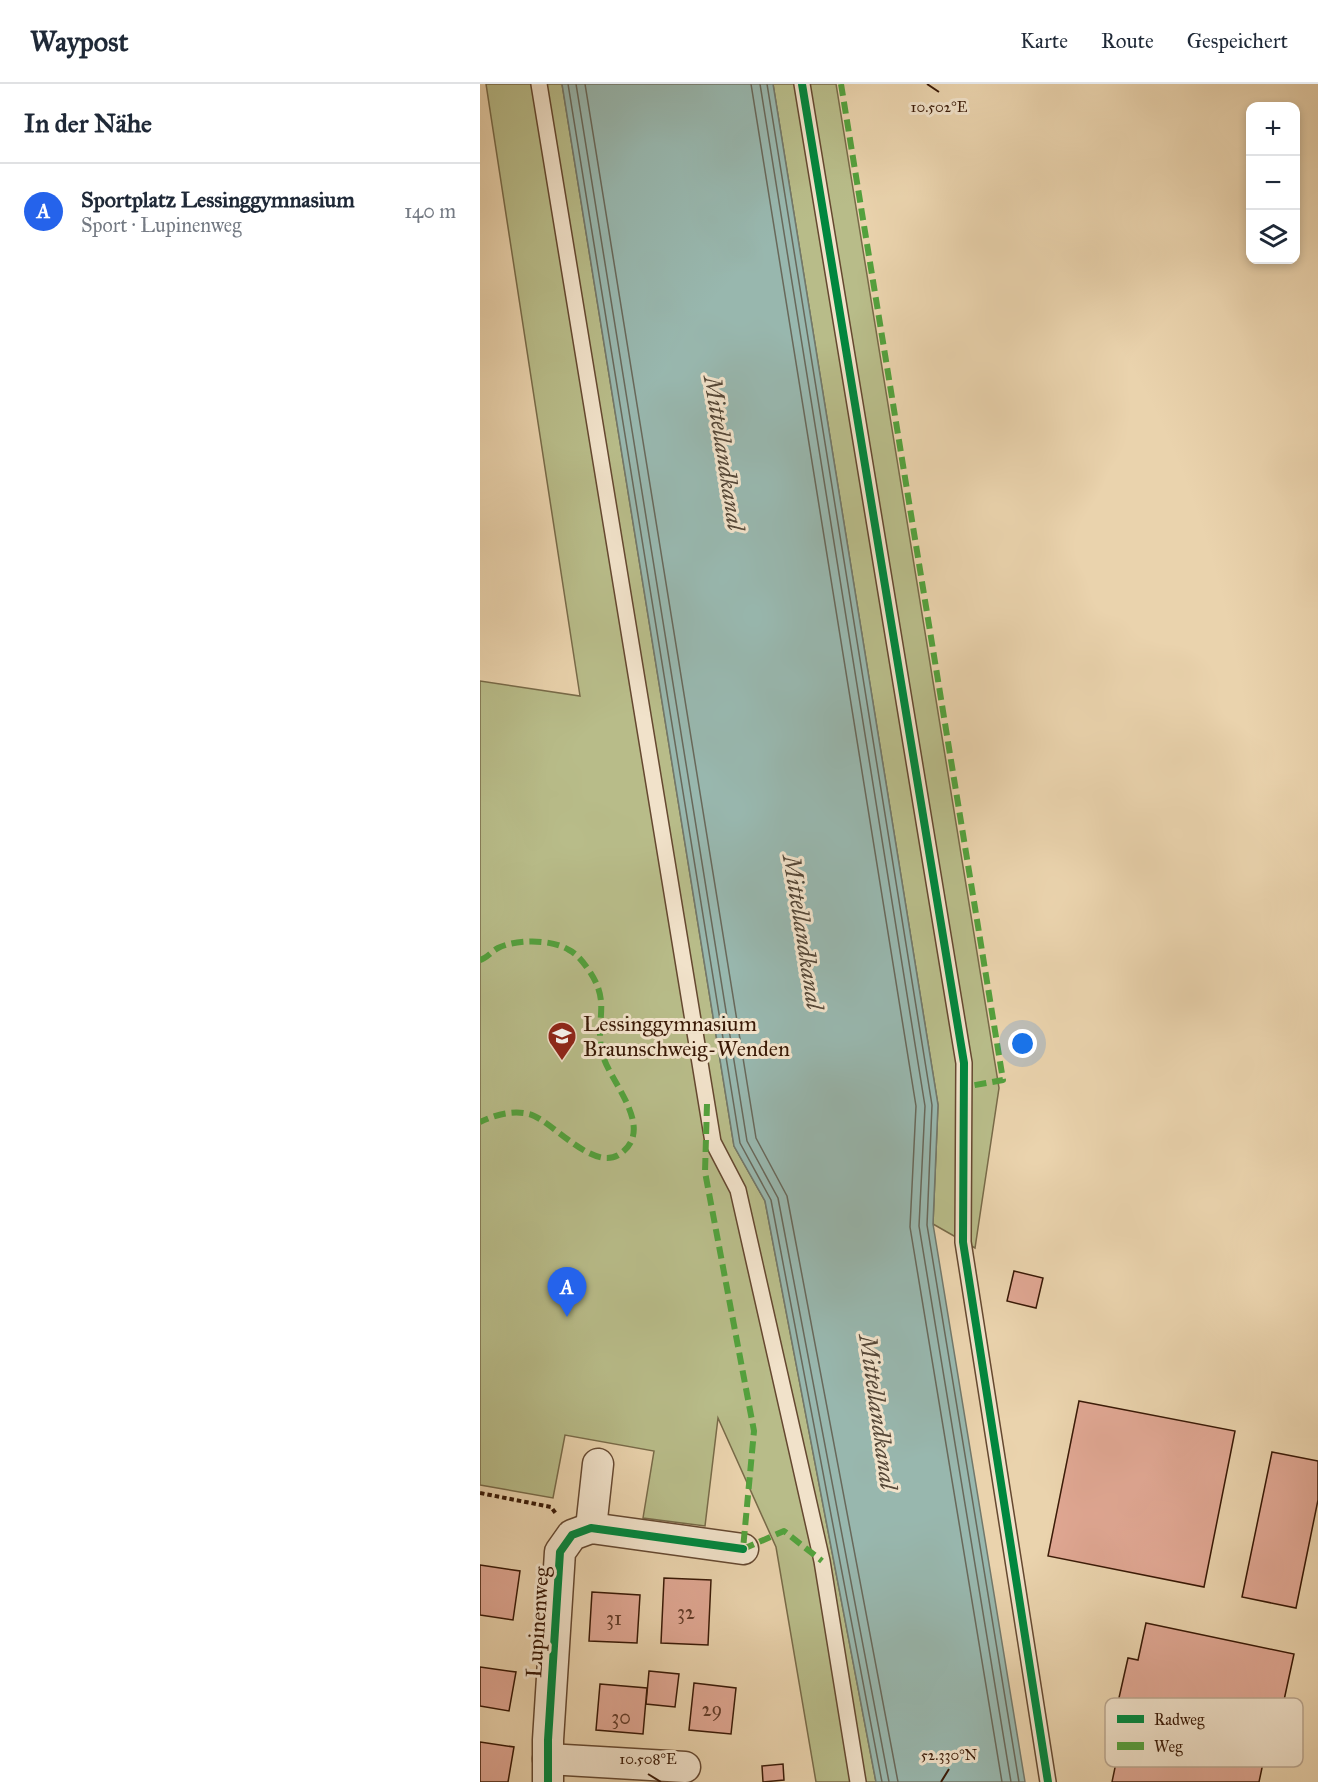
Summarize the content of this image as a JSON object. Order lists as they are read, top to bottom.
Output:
{
  "streets": {
    "street": ["Lupinenweg"]
  },
  "water": ["Mittellandkanal"],
  "places": {
    "school or university": ["Lessinggymnasium Braunschweig-Wenden"]
  },
  "house_numbers": [
    "32",
    "31",
    "29",
    "30"
  ],
  "legend": ["Radweg", "Weg"],
  "page": {
    "header": "Waypost",
    "nav": ["Karte", "Route", "Gespeichert"],
    "heading": "In der Nähe",
    "map_buttons": ["+", "−"],
    "list": [
      {
        "mark": "A",
        "name": "Sportplatz Lessinggymnasium",
        "note": "Sport · Lupinenweg",
        "value": "140 m"
      }
    ],
    "pins": "A"
  },
  "coordinates": ["10.502°E", "52.330°N", "10.508°E"]
}
